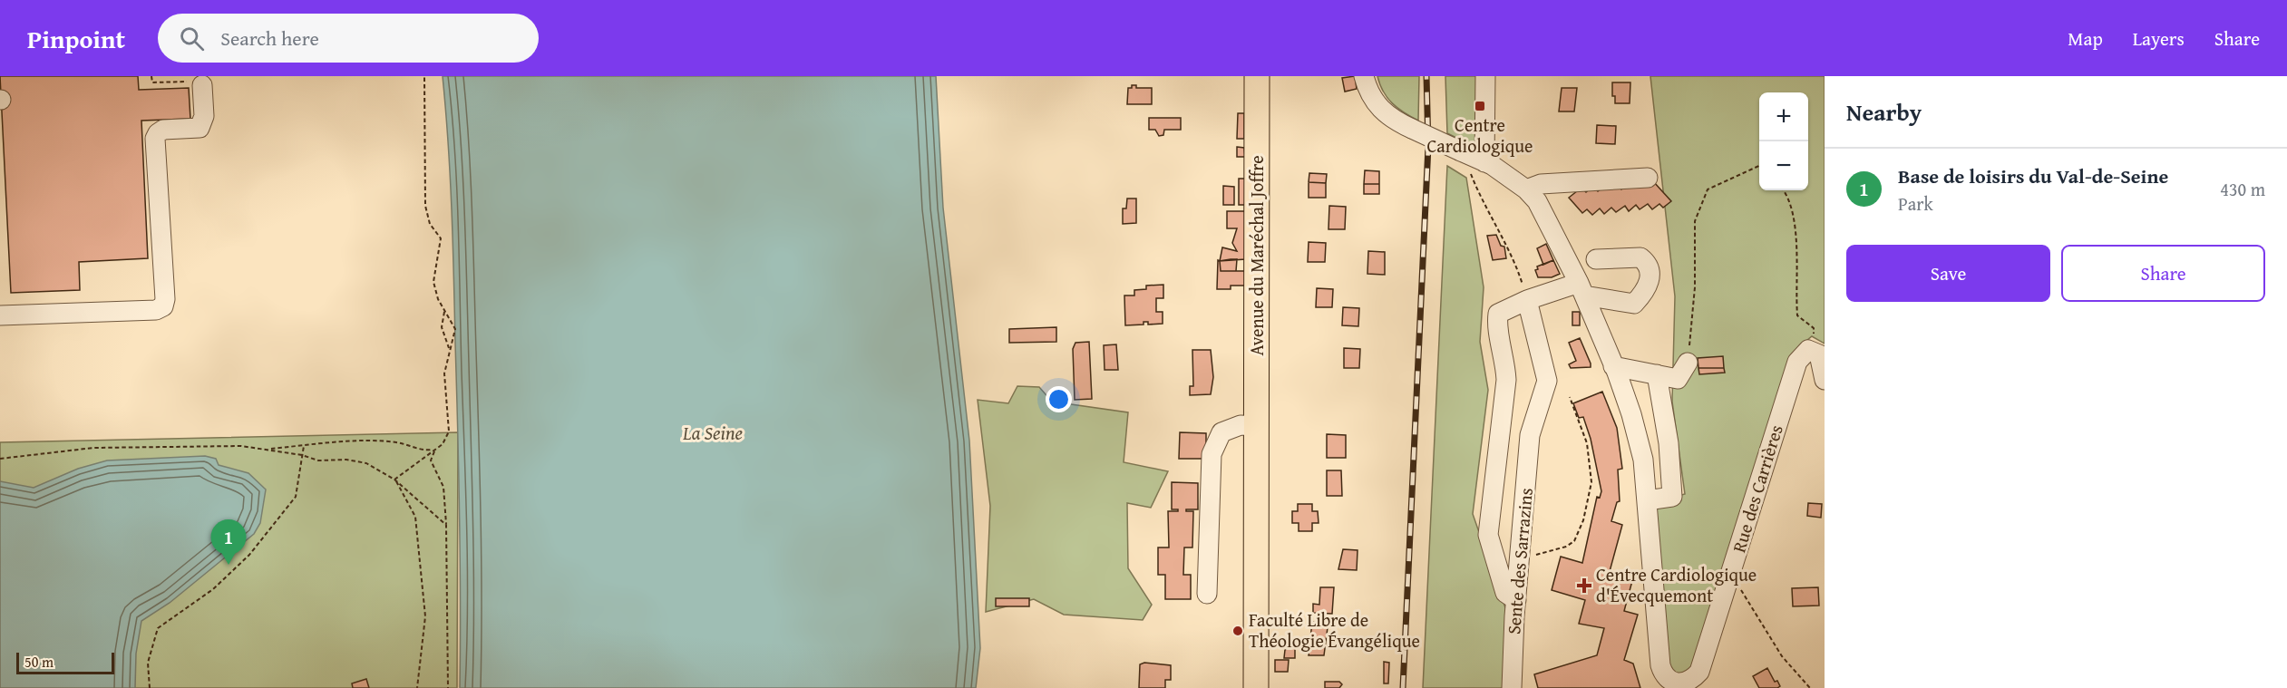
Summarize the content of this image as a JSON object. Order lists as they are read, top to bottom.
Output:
{
  "streets": {
    "main road": ["Avenue du Maréchal Joffre"],
    "street": ["Rue des Carrières", "Sente des Sarrazins"]
  },
  "water": ["La Seine"],
  "places": {
    "transit": ["Centre Cardiologique"],
    "health": ["Centre Cardiologique d'Évecquemont"],
    "other": ["Faculté Libre de Théologie Évangélique"]
  },
  "scale_bar": "50 m",
  "page": {
    "header": "Pinpoint",
    "search": "Search here",
    "nav": ["Map", "Layers", "Share"],
    "heading": "Nearby",
    "map_buttons": ["+", "−"],
    "list": [
      {
        "mark": "1",
        "name": "Base de loisirs du Val-de-Seine",
        "note": "Park",
        "value": "430 m"
      }
    ],
    "buttons": ["Save", "Share"],
    "pins": "1",
    "scale": "50 m"
  }
}
